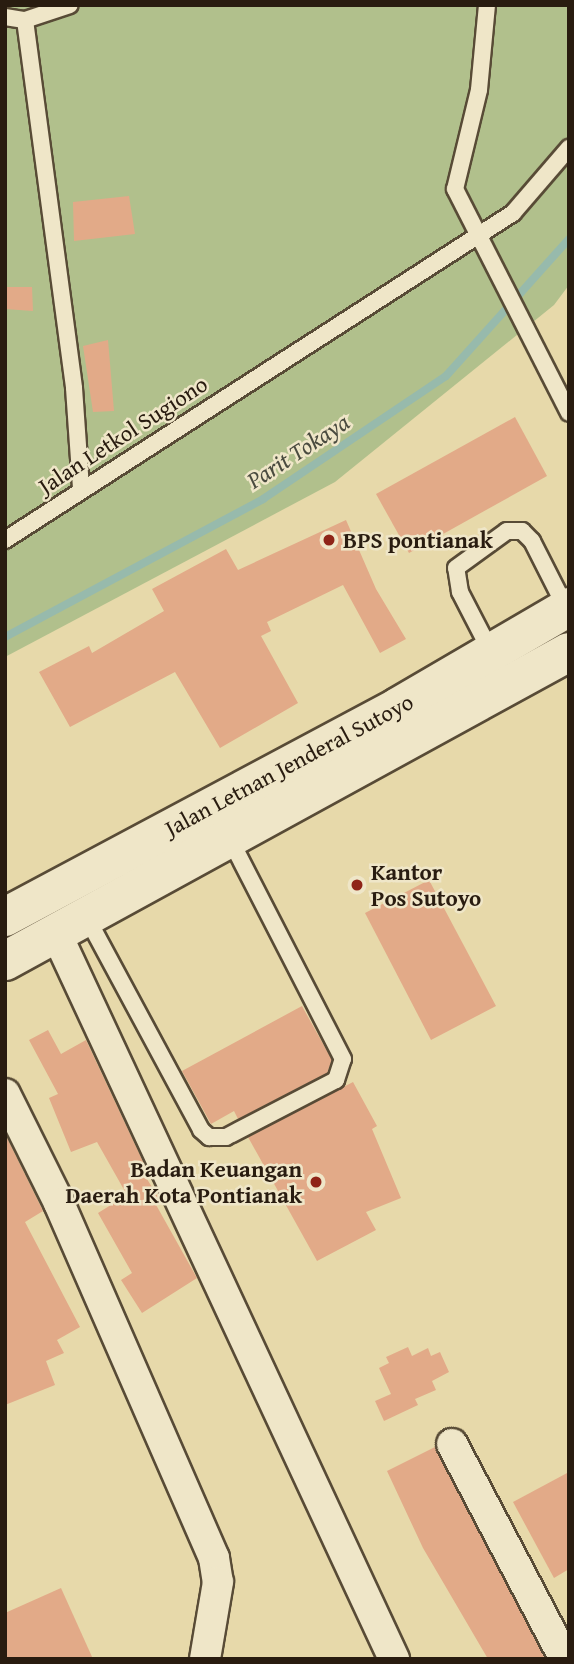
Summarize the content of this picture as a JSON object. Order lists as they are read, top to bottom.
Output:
{
  "streets": {
    "street": ["Jalan Letnan Jenderal Sutoyo"],
    "lane": ["Jalan Letkol Sugiono"]
  },
  "water": ["Parit Tokaya"],
  "places": ["BPS pontianak", "Kantor Pos Sutoyo", "Badan Keuangan Daerah Kota Pontianak"]
}
